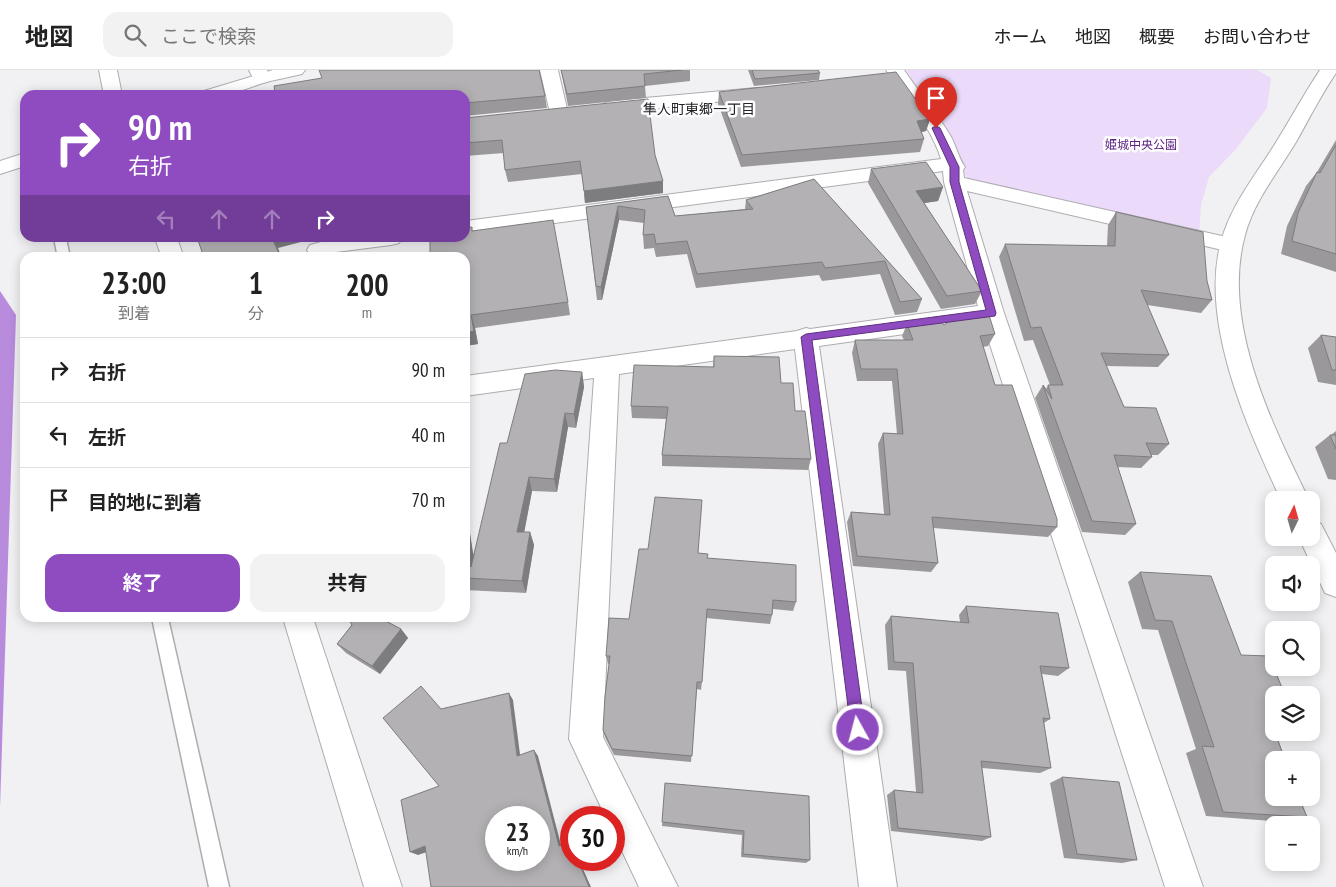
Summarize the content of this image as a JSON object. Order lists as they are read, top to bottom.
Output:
{
  "districts": ["隼人町東郷一丁目"],
  "parks": ["姫城中央公園"],
  "north": "top",
  "page": {
    "header": "地図",
    "search": "ここで検索",
    "nav": [
      "ホーム",
      "地図",
      "概要",
      "お問い合わせ"
    ],
    "turn": ["90 m", "右折"],
    "eta": [
      "23:00",
      "到着",
      "1",
      "分",
      "200",
      "m"
    ],
    "list": [
      {
        "name": "右折",
        "value": "90 m"
      },
      {
        "name": "左折",
        "value": "40 m"
      },
      {
        "name": "目的地に到着",
        "value": "70 m"
      }
    ],
    "map_buttons": ["+", "−"],
    "buttons": ["終了", "共有"],
    "speed": "23 km/h",
    "limit": "30"
  }
}
